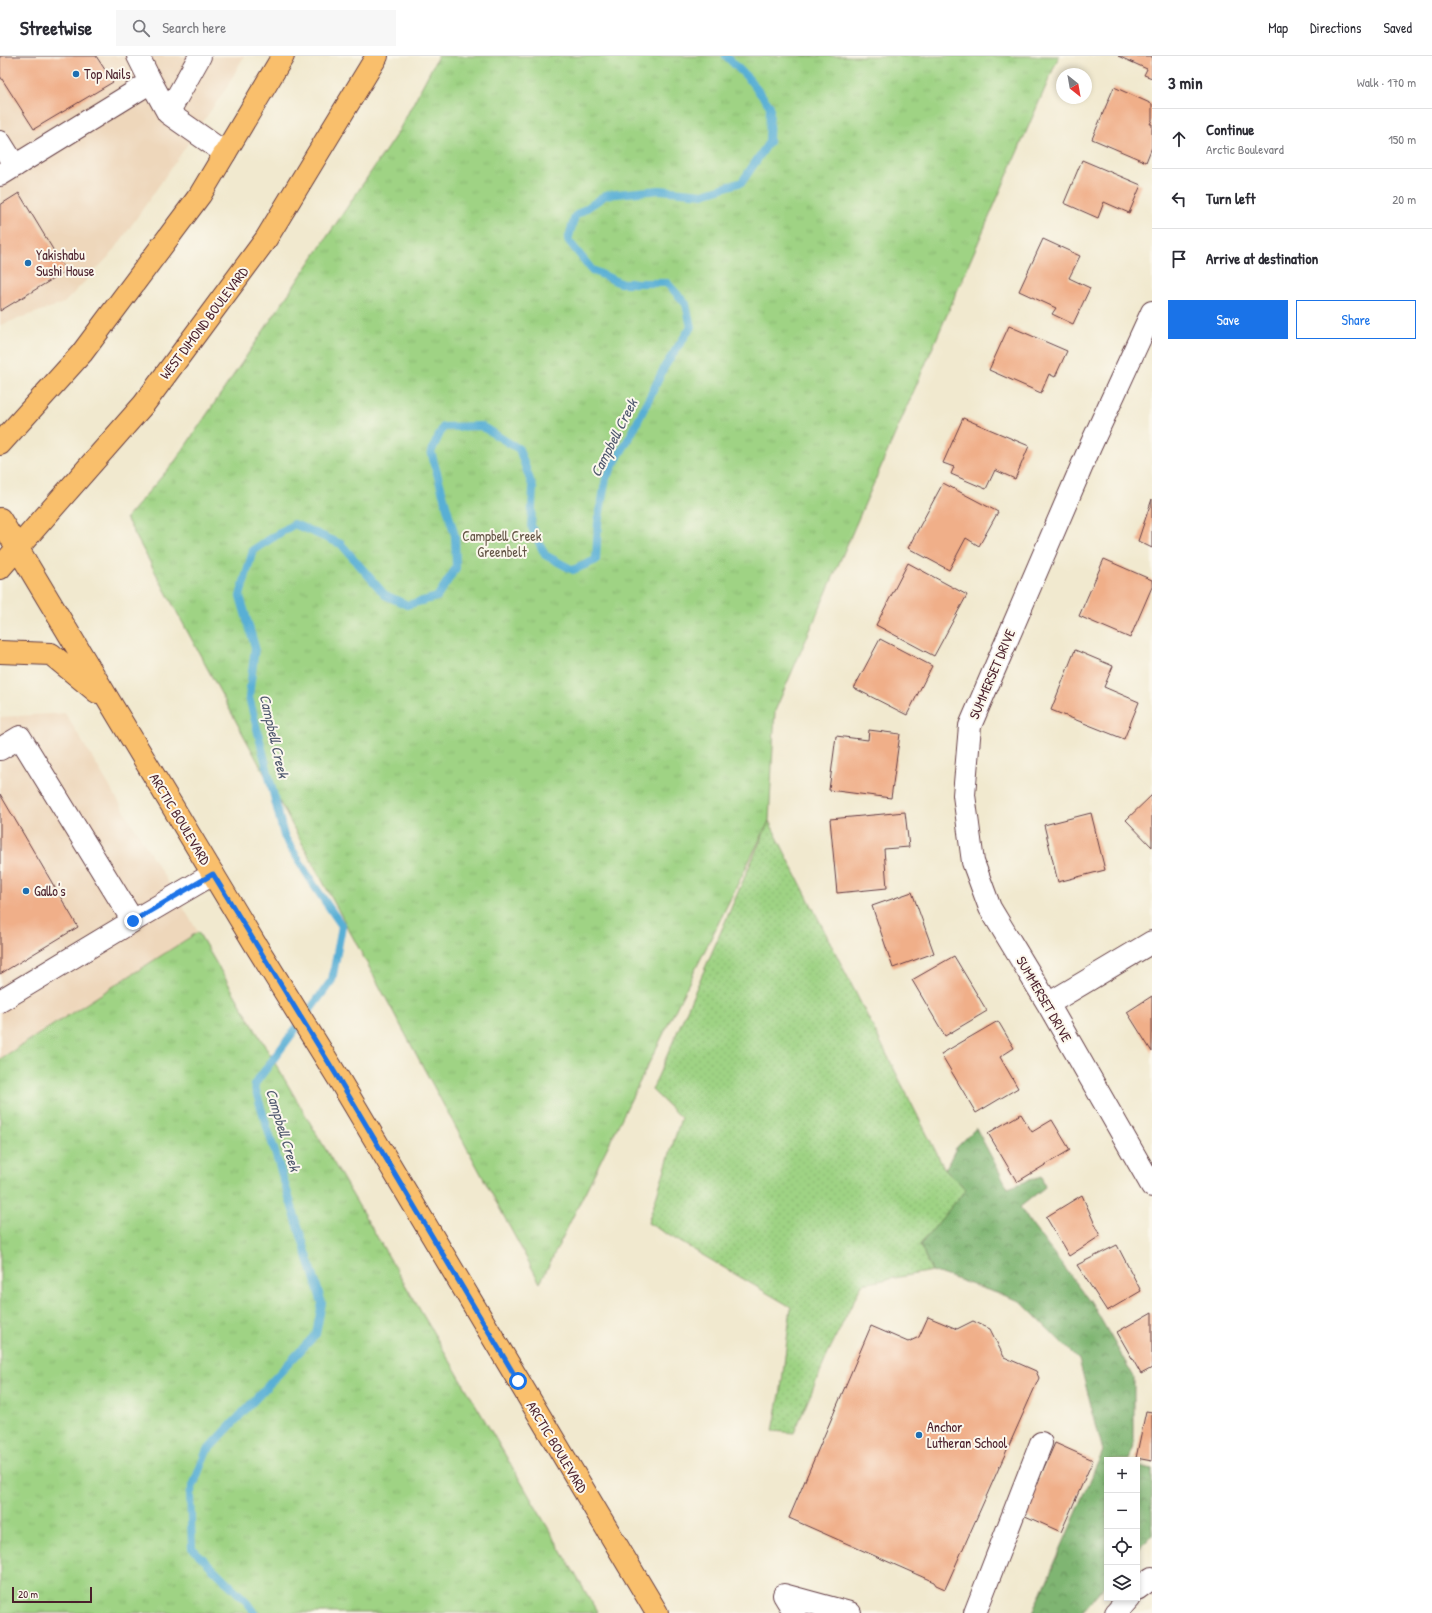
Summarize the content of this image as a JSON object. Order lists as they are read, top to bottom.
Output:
{
  "streets": {
    "main road": ["WEST DIMOND BOULEVARD", "ARCTIC BOULEVARD"],
    "street": ["SUMMERSET DRIVE"]
  },
  "crossings": [
    ["WEST DIMOND BOULEVARD", "ARCTIC BOULEVARD"]
  ],
  "water": ["Campbell Creek"],
  "parks": ["Campbell Creek Greenbelt"],
  "places": [
    "Top Nails",
    "Yakishabu Sushi House",
    "Gallo's",
    "Anchor Lutheran School"
  ],
  "scale_bar": "20 m",
  "north": "bottom right",
  "page": {
    "header": "Streetwise",
    "search": "Search here",
    "nav": ["Map", "Directions", "Saved"],
    "heading": ["3 min", "Walk · 170 m"],
    "list": [
      ["Continue", "Arctic Boulevard", "150 m"],
      ["Turn left", "20 m"],
      "Arrive at destination"
    ],
    "buttons": ["Save", "Share"],
    "map_buttons": ["+", "−"],
    "scale": "20 m"
  }
}
